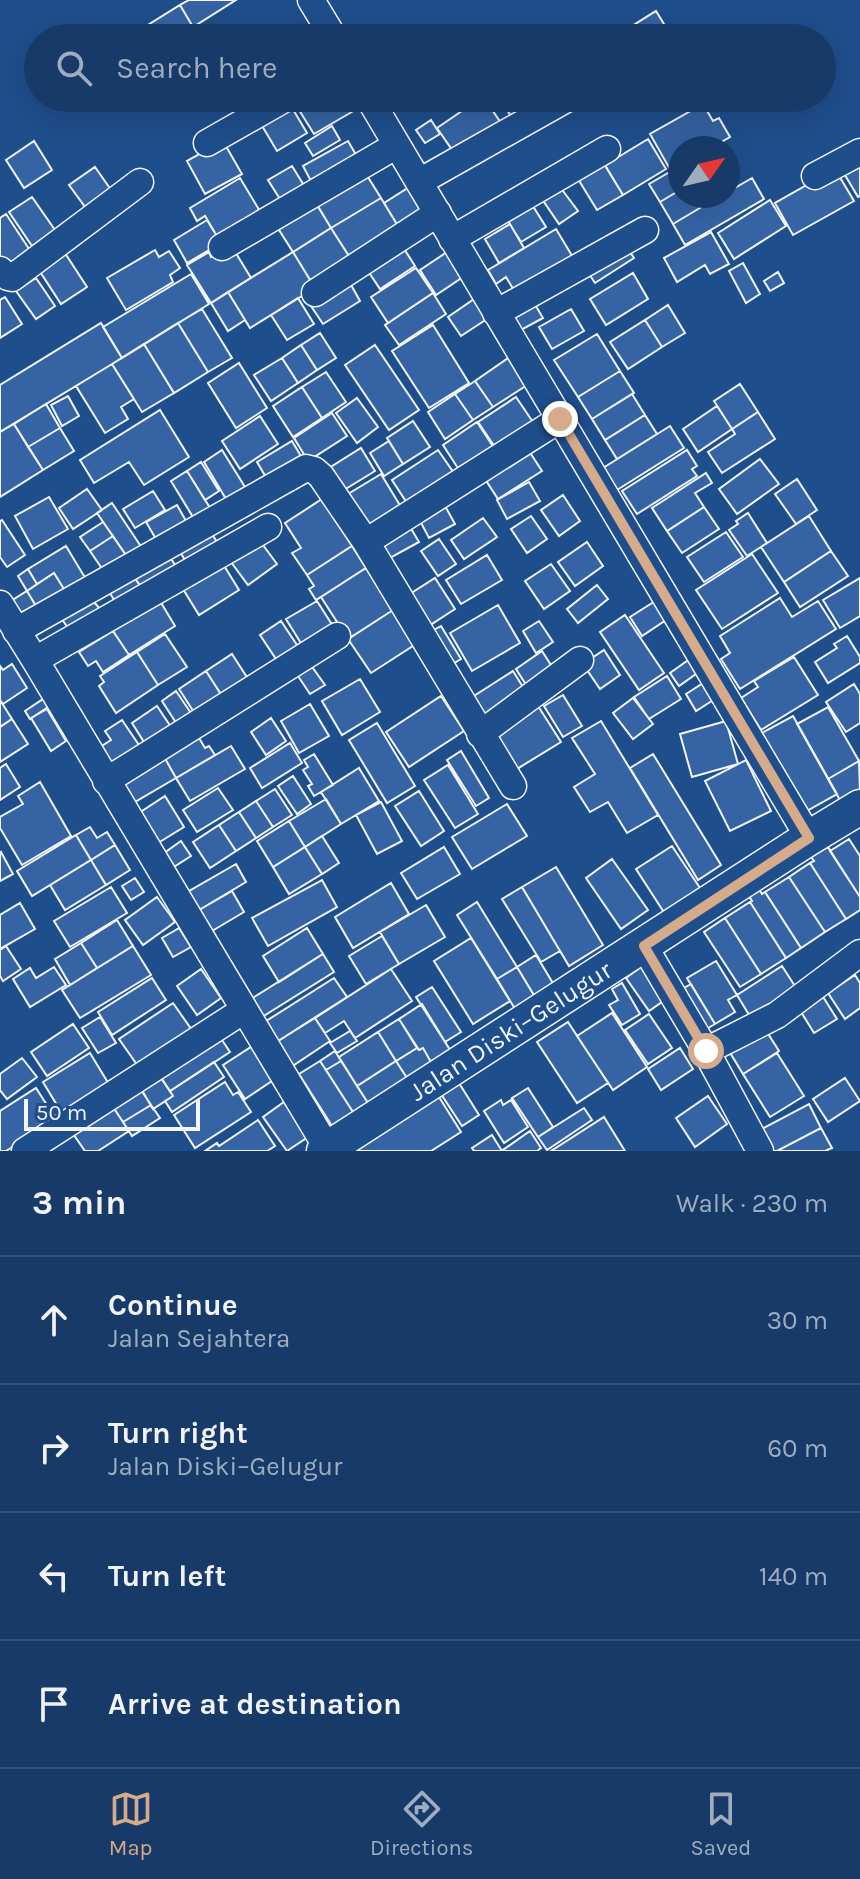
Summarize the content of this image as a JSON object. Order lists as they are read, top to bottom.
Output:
{
  "streets": {
    "main road": ["Jalan Diski–Gelugur"]
  },
  "scale_bar": "50 m",
  "north": "top right",
  "page": {
    "search": "Search here",
    "scale": "50 m",
    "heading": ["3 min", "Walk · 230 m"],
    "list": [
      ["Continue", "Jalan Sejahtera", "30 m"],
      ["Turn right", "Jalan Diski–Gelugur", "60 m"],
      ["Turn left", "140 m"],
      "Arrive at destination"
    ],
    "nav": ["Map", "Directions", "Saved"]
  }
}
